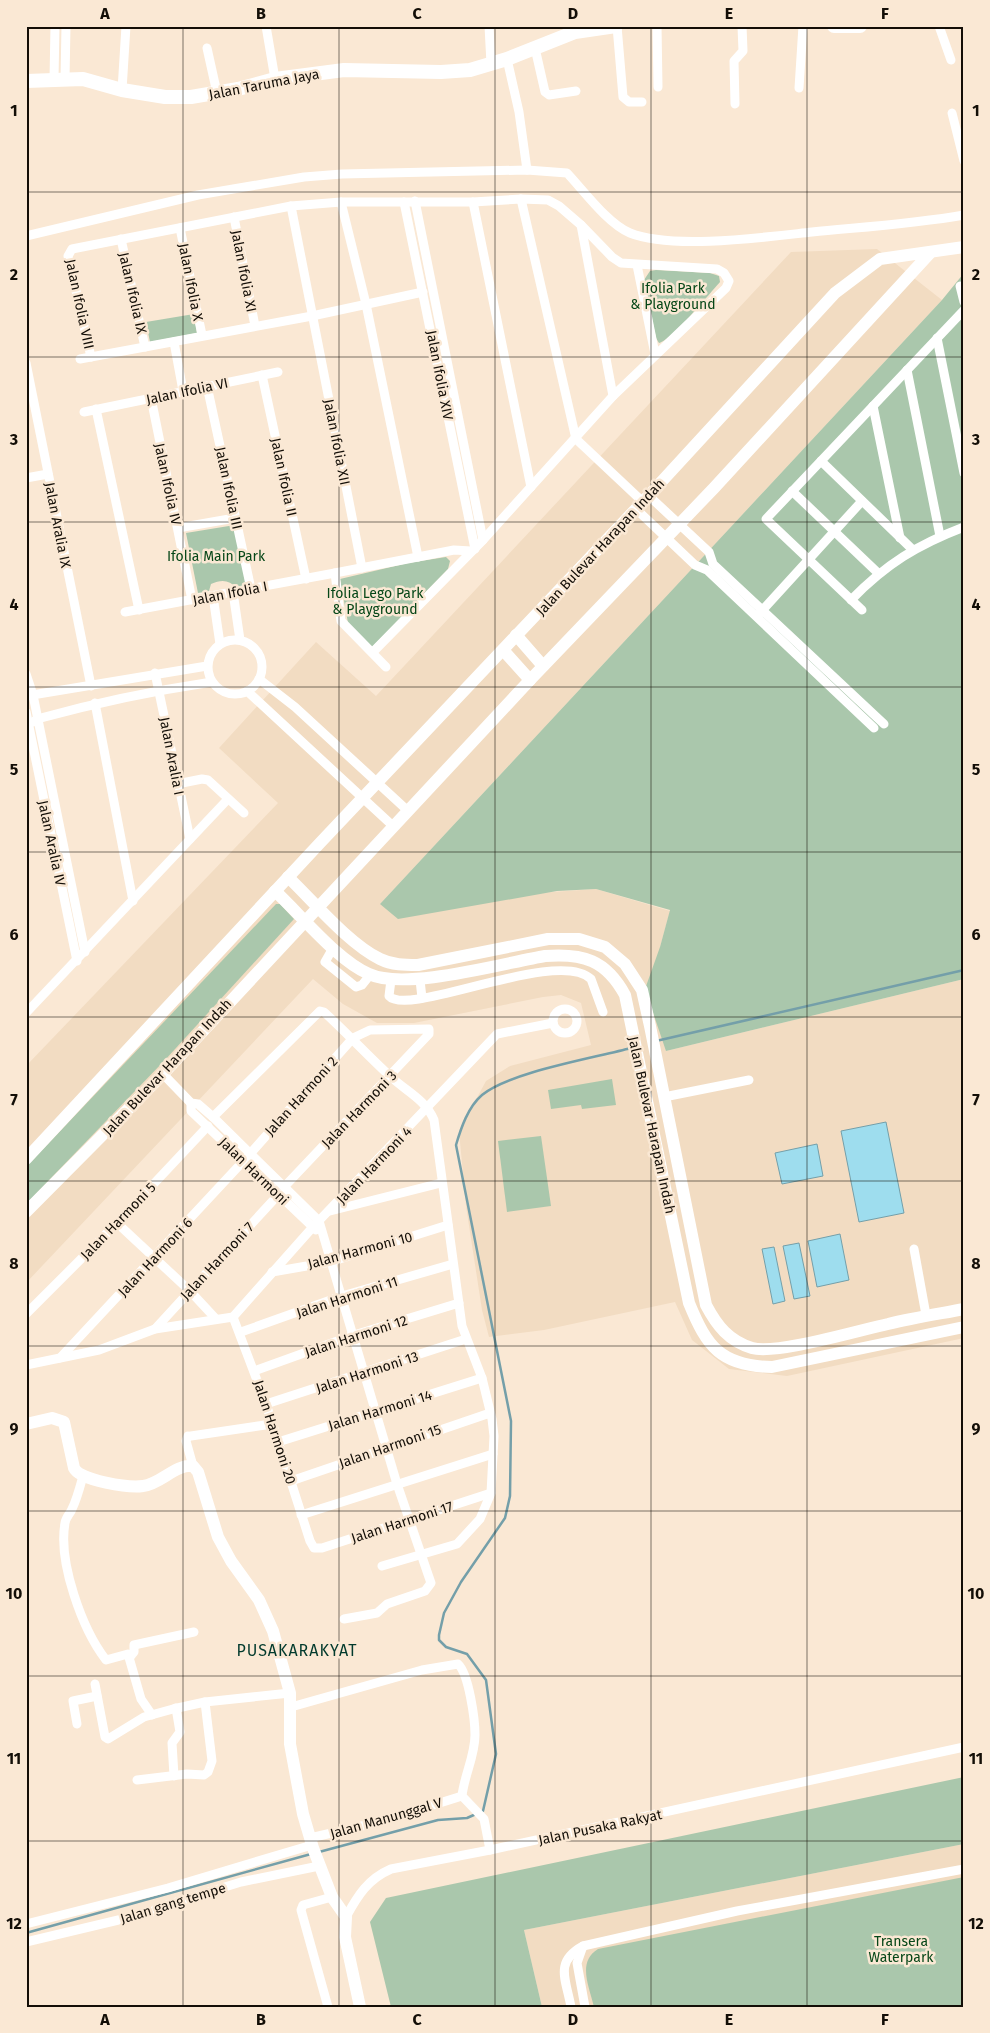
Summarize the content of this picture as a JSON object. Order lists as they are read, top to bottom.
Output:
{
  "streets": {
    "main road": ["Jalan Taruma Jaya"],
    "street": [
      "Jalan Ifolia XI",
      "Jalan Ifolia X",
      "Jalan Ifolia IX",
      "Jalan Ifolia VIII",
      "Jalan Ifolia XIV",
      "Jalan Ifolia VI",
      "Jalan Ifolia XII",
      "Jalan Ifolia II",
      "Jalan Ifolia IV",
      "Jalan Ifolia III",
      "Jalan Aralia IX",
      "Jalan Bulevar Harapan Indah",
      "Jalan Ifolia I",
      "Jalan Aralia I",
      "Jalan Aralia IV",
      "Jalan Harmoni 2",
      "Jalan Harmoni 3",
      "Jalan Harmoni 4",
      "Jalan Harmoni",
      "Jalan Harmoni 5",
      "Jalan Harmoni 10",
      "Jalan Harmoni 6",
      "Jalan Harmoni 7",
      "Jalan Harmoni 11",
      "Jalan Harmoni 12",
      "Jalan Harmoni 13",
      "Jalan Harmoni 14",
      "Jalan Harmoni 20",
      "Jalan Harmoni 15",
      "Jalan Harmoni 17",
      "Jalan Manunggal V",
      "Jalan Pusaka Rakyat",
      "Jalan gang tempe"
    ]
  },
  "crossings": [
    ["Jalan Ifolia IX", "Jalan Ifolia VIII"],
    ["Jalan Ifolia XIV", "Jalan Ifolia I"],
    ["Jalan Ifolia VI", "Jalan Ifolia II"],
    ["Jalan Ifolia VI", "Jalan Ifolia IV"],
    ["Jalan Ifolia VI", "Jalan Ifolia III"],
    ["Jalan Ifolia XII", "Jalan Ifolia I"],
    ["Jalan Ifolia II", "Jalan Ifolia I"],
    ["Jalan Ifolia IV", "Jalan Ifolia I"],
    ["Jalan Ifolia III", "Jalan Ifolia I"],
    ["Jalan Bulevar Harapan Indah", "Jalan Harmoni"],
    ["Jalan Harmoni 2", "Jalan Harmoni 3"],
    ["Jalan Harmoni 2", "Jalan Harmoni"],
    ["Jalan Harmoni 2", "Jalan Harmoni 6"],
    ["Jalan Harmoni 3", "Jalan Harmoni"],
    ["Jalan Harmoni 4", "Jalan Harmoni"],
    ["Jalan Harmoni 4", "Jalan Harmoni 10"],
    ["Jalan Harmoni 4", "Jalan Harmoni 20"],
    ["Jalan Harmoni", "Jalan Harmoni 5"],
    ["Jalan Harmoni", "Jalan Harmoni 6"],
    ["Jalan Harmoni", "Jalan Harmoni 7"],
    ["Jalan Harmoni 11", "Jalan Harmoni 20"],
    ["Jalan Harmoni 12", "Jalan Harmoni 20"],
    ["Jalan Harmoni 13", "Jalan Harmoni 20"],
    ["Jalan Harmoni 14", "Jalan Harmoni 20"],
    ["Jalan Harmoni 20", "Jalan Harmoni 15"],
    ["Jalan Harmoni 20", "Jalan Harmoni 17"]
  ],
  "districts": ["PUSAKARAKYAT"],
  "parks": [
    "Ifolia Park & Playground",
    "Ifolia Main Park",
    "Ifolia Lego Park & Playground",
    "Transera Waterpark"
  ],
  "grid": {
    "columns": [
      "A",
      "B",
      "C",
      "D",
      "E",
      "F"
    ],
    "rows": [
      "1",
      "2",
      "3",
      "4",
      "5",
      "6",
      "7",
      "8",
      "9",
      "10",
      "11",
      "12"
    ]
  }
}
